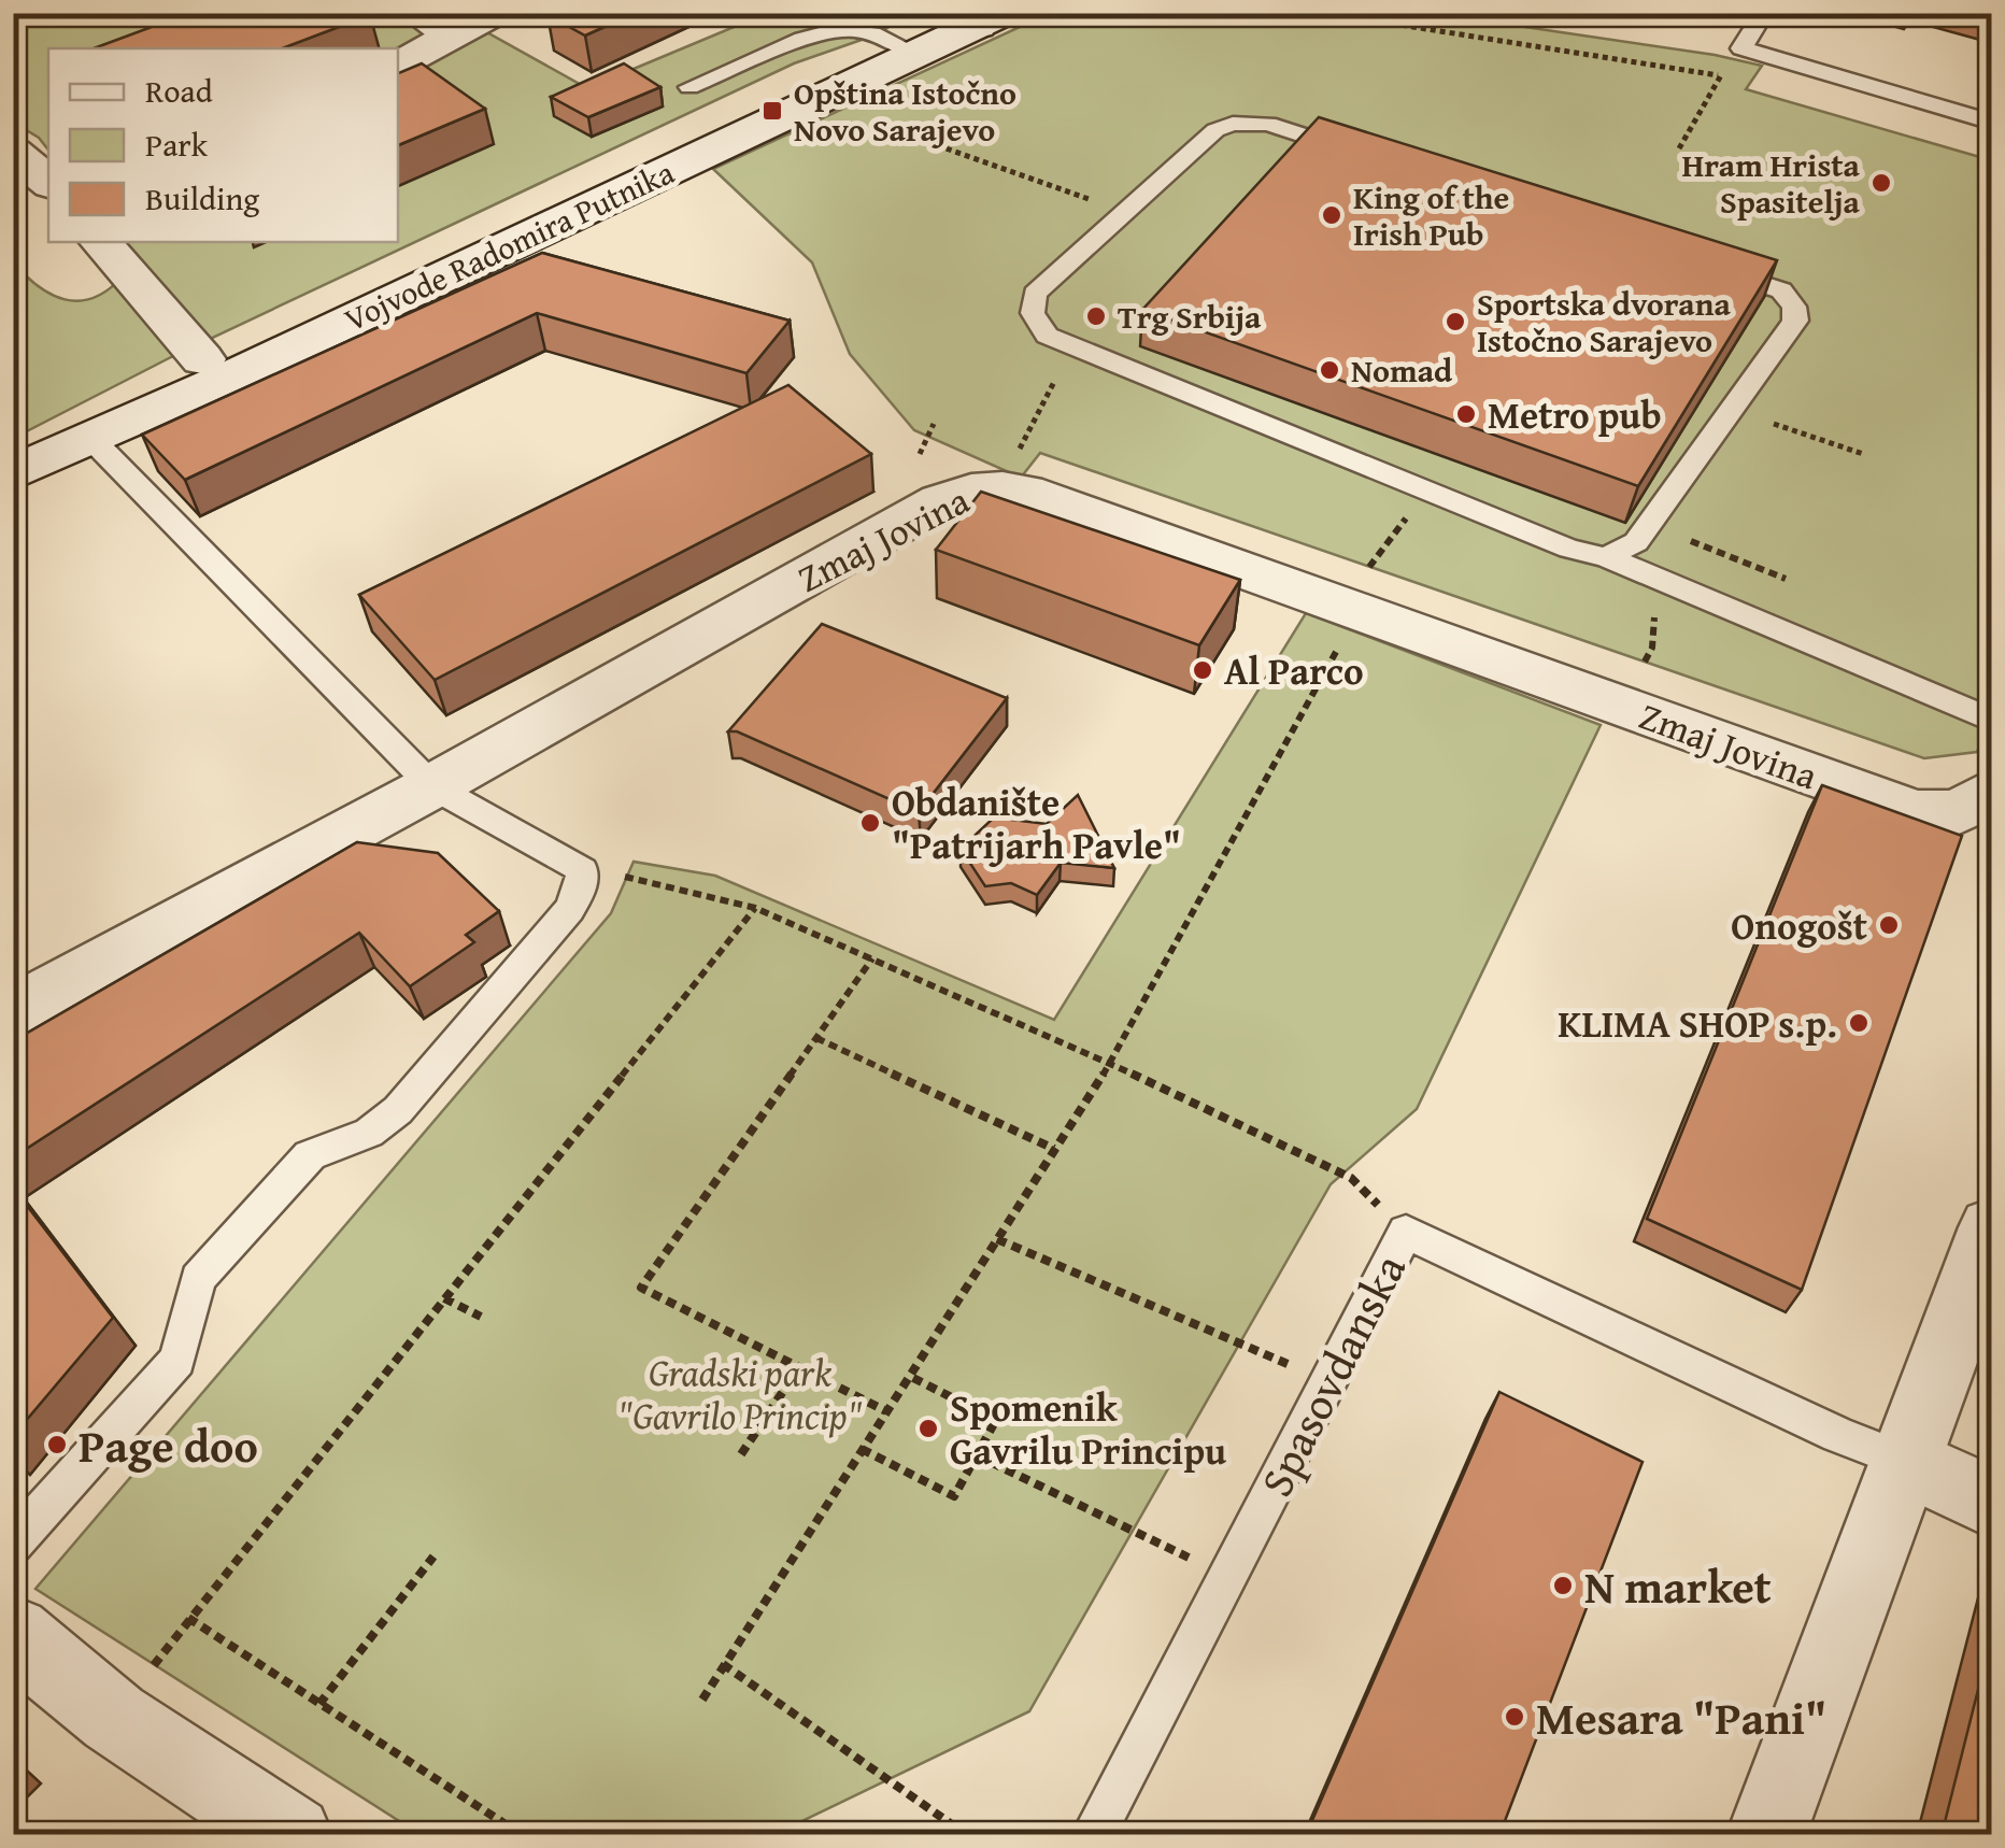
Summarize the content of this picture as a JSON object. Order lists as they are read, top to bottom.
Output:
{
  "streets": {
    "street": ["Vojvode Radomira Putnika", "Zmaj Jovina", "Spasovdanska"]
  },
  "parks": ["Gradski park \"Gavrilo Princip\""],
  "places": {
    "transit": ["Opština Istočno Novo Sarajevo"],
    "other": [
      "Hram Hrista Spasitelja",
      "King of the Irish Pub",
      "Trg Srbija",
      "Sportska dvorana Istočno Sarajevo",
      "Nomad",
      "Metro pub",
      "Al Parco",
      "Obdanište \"Patrijarh Pavle\"",
      "Onogošt",
      "KLIMA SHOP s.p.",
      "Spomenik Gavrilu Principu",
      "Page doo",
      "N market",
      "Mesara \"Pani\""
    ]
  },
  "legend": ["Road", "Park", "Building"]
}
